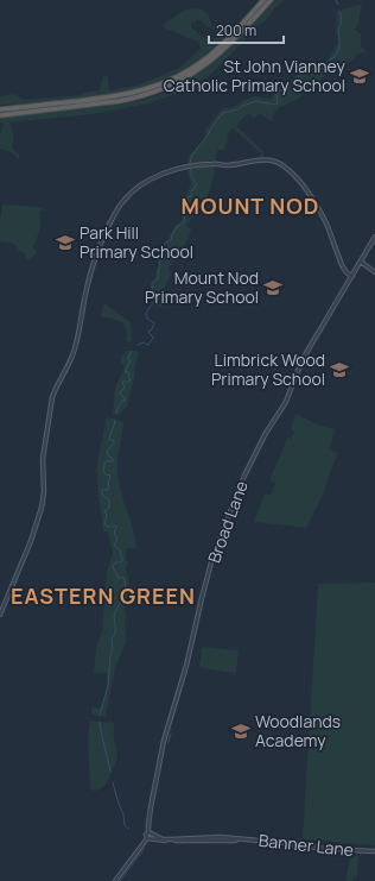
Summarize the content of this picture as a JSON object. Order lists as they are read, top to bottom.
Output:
{
  "streets": {
    "street": ["Broad Lane", "Banner Lane"]
  },
  "crossings": [
    ["Broad Lane", "Banner Lane"]
  ],
  "districts": ["MOUNT NOD", "EASTERN GREEN"],
  "places": {
    "school or university": [
      "St John Vianney Catholic Primary School",
      "Park Hill Primary School",
      "Mount Nod Primary School",
      "Limbrick Wood Primary School",
      "Woodlands Academy"
    ]
  },
  "scale_bar": "200 m"
}
